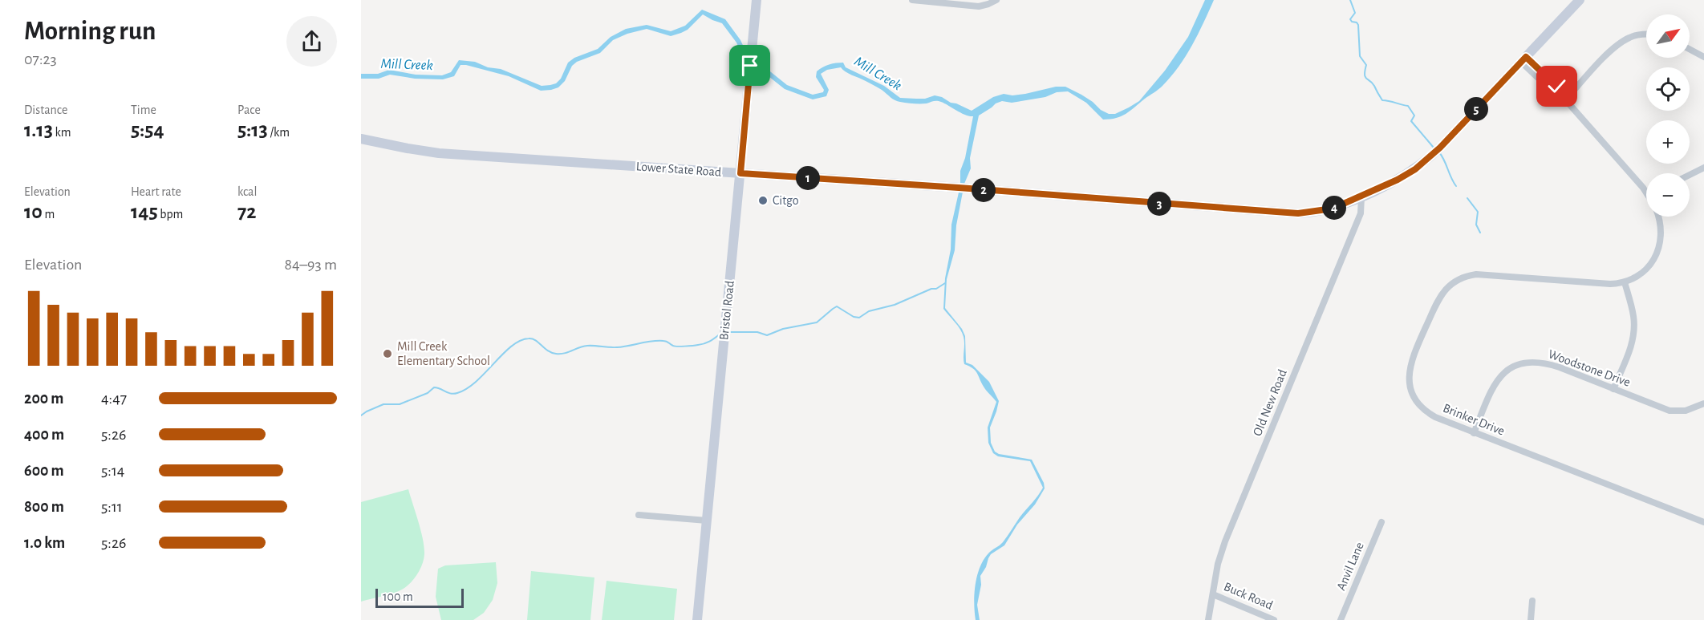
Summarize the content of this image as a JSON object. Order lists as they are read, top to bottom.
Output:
{
  "streets": {
    "main road": ["Lower State Road", "Bristol Road"],
    "street": [
      "Woodstone Drive",
      "Old New Road",
      "Brinker Drive",
      "Anvil Lane",
      "Buck Road"
    ]
  },
  "crossings": [
    ["Lower State Road", "Bristol Road"],
    ["Lower State Road", "Old New Road"],
    ["Woodstone Drive", "Brinker Drive"],
    ["Old New Road", "Buck Road"]
  ],
  "water": ["Mill Creek"],
  "places": ["Citgo", "Mill Creek Elementary School"],
  "scale_bar": "100 m",
  "north": "top right",
  "page": {
    "heading": ["Morning run", "07:23"],
    "map_buttons": ["+", "−"],
    "stats": [
      ["Distance", "1.13 km"],
      ["Time", "5:54"],
      ["Pace", "5:13 /km"],
      ["Elevation", "10 m"],
      ["Heart rate", "145 bpm"],
      ["kcal", "72"]
    ],
    "pins": [
      "5",
      "1",
      "2",
      "3",
      "4"
    ],
    "chart": ["Elevation", "84–93 m"],
    "list": [
      {
        "name": "200 m",
        "note": "4:47"
      },
      {
        "name": "400 m",
        "note": "5:26"
      },
      {
        "name": "600 m",
        "note": "5:14"
      },
      {
        "name": "800 m",
        "note": "5:11"
      },
      {
        "name": "1.0 km",
        "note": "5:26"
      }
    ],
    "scale": "100 m"
  }
}
